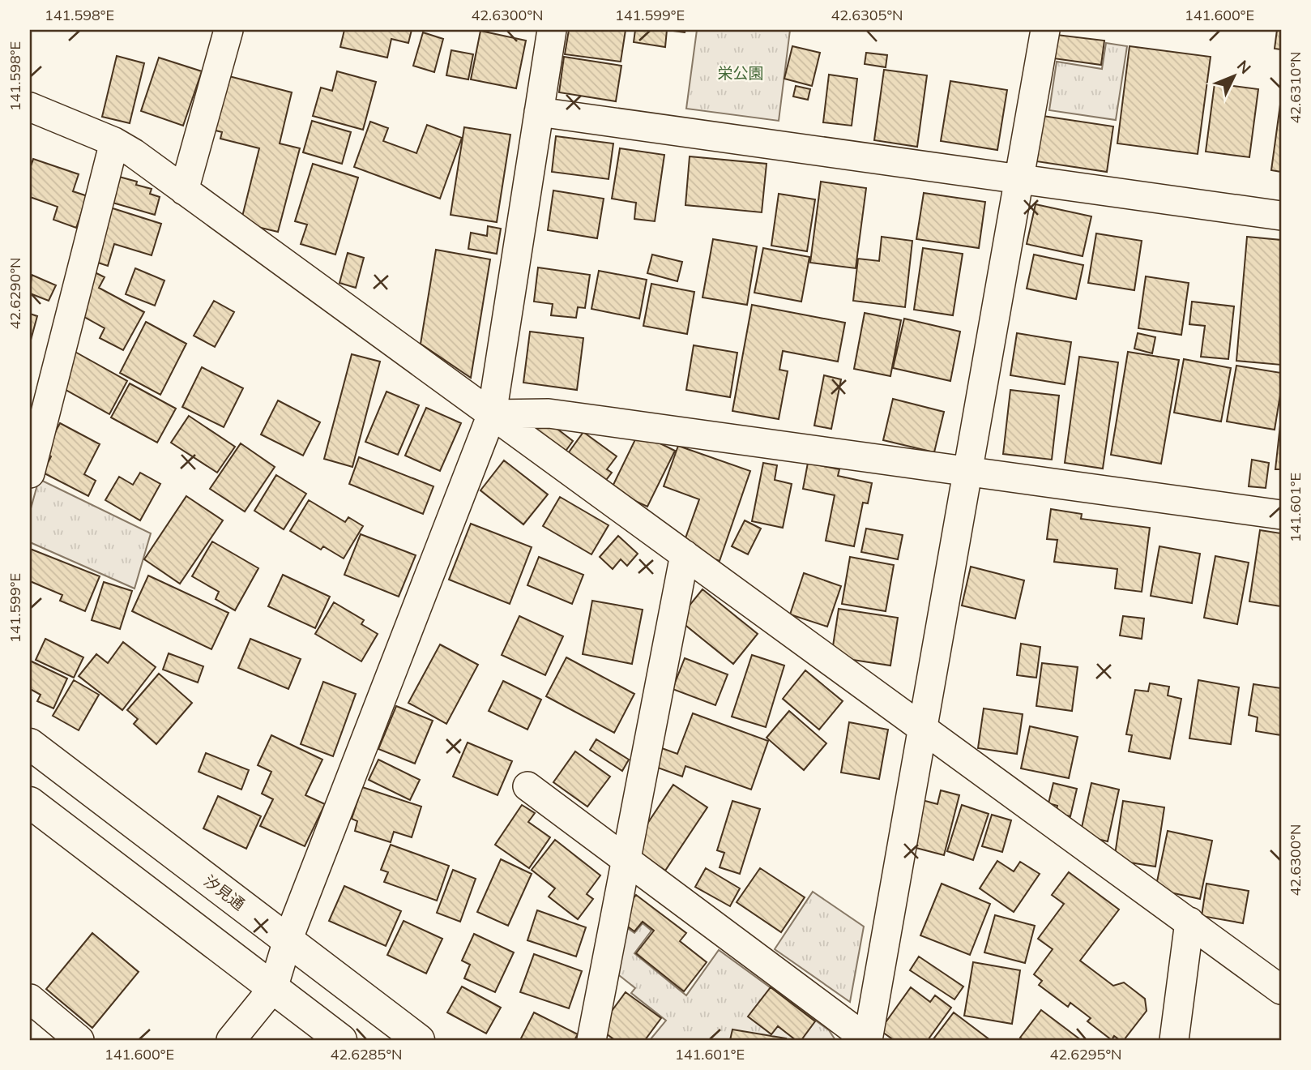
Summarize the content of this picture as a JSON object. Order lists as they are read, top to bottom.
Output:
{
  "streets": {
    "street": ["汐見通"]
  },
  "parks": ["栄公園"],
  "north": "top right",
  "coordinates": [
    "141.598°E",
    "42.6300°N",
    "141.599°E",
    "42.6305°N",
    "141.600°E",
    "42.6310°N",
    "42.6290°N",
    "141.601°E",
    "42.6285°N",
    "42.6295°N"
  ]
}
